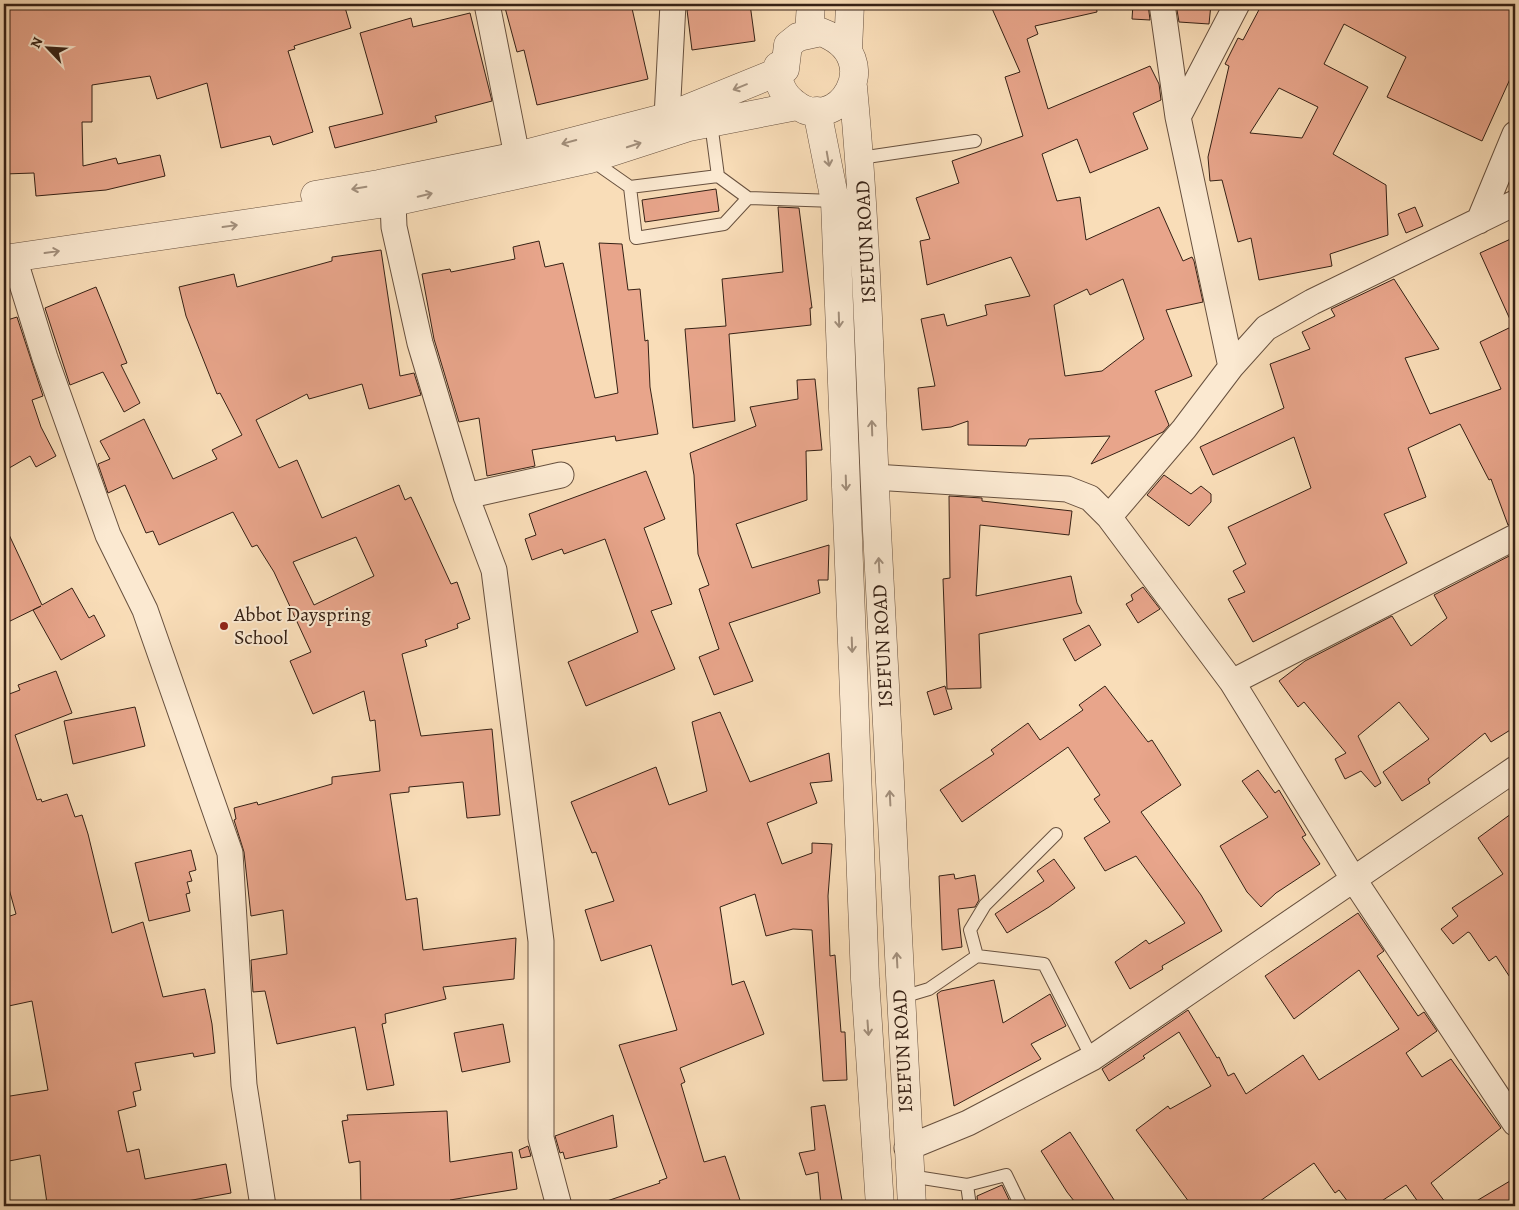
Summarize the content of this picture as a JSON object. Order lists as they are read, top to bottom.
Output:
{
  "streets": {
    "street": ["ISEFUN ROAD"]
  },
  "places": ["Abbot Dayspring School"],
  "north": "top left"
}
